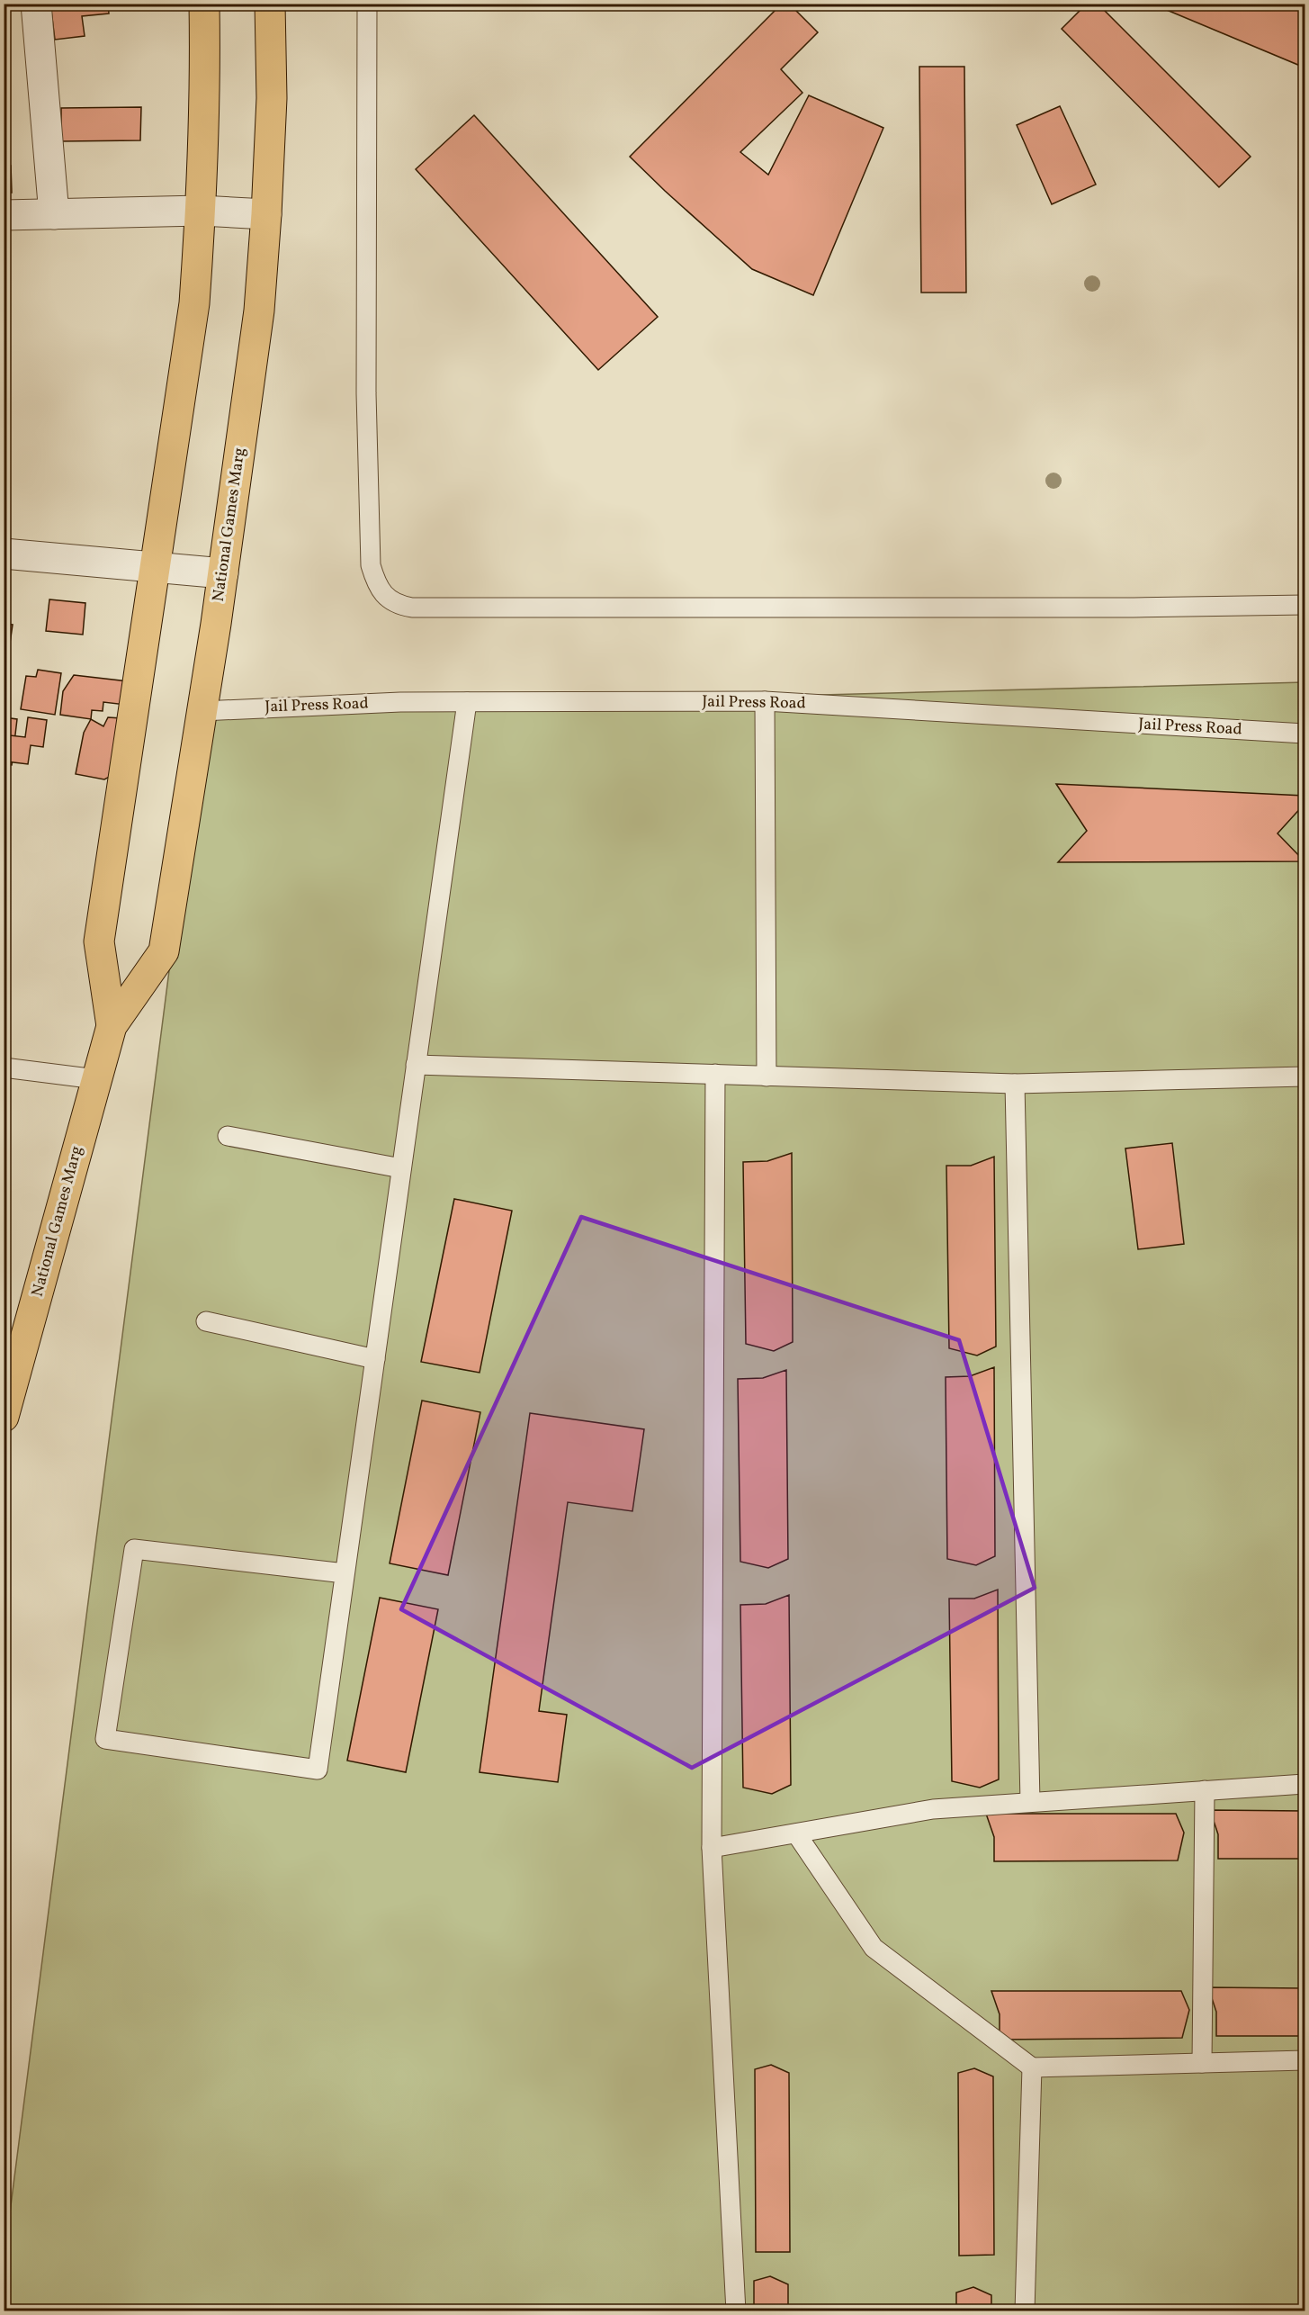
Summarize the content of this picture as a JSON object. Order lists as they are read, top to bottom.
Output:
{
  "streets": {
    "main road": ["National Games Marg"],
    "lane": ["Jail Press Road"]
  },
  "crossings": [
    ["National Games Marg", "Jail Press Road"]
  ]
}
